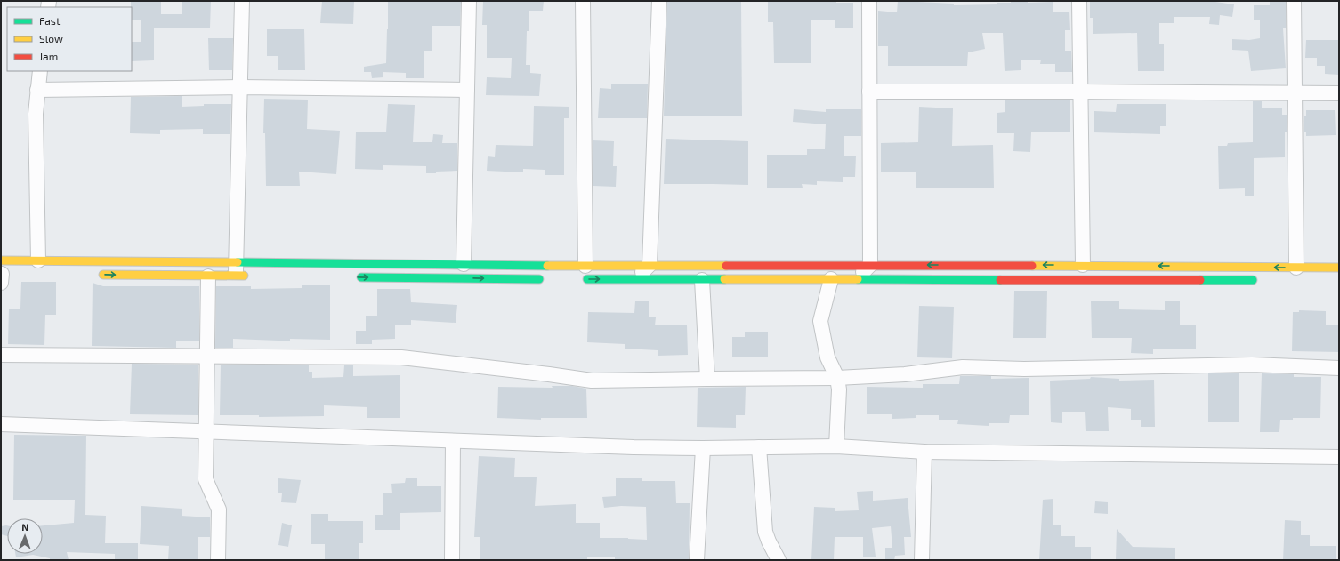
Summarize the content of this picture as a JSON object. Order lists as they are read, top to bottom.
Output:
{
  "legend": ["Fast", "Slow", "Jam"],
  "north": "top"
}
